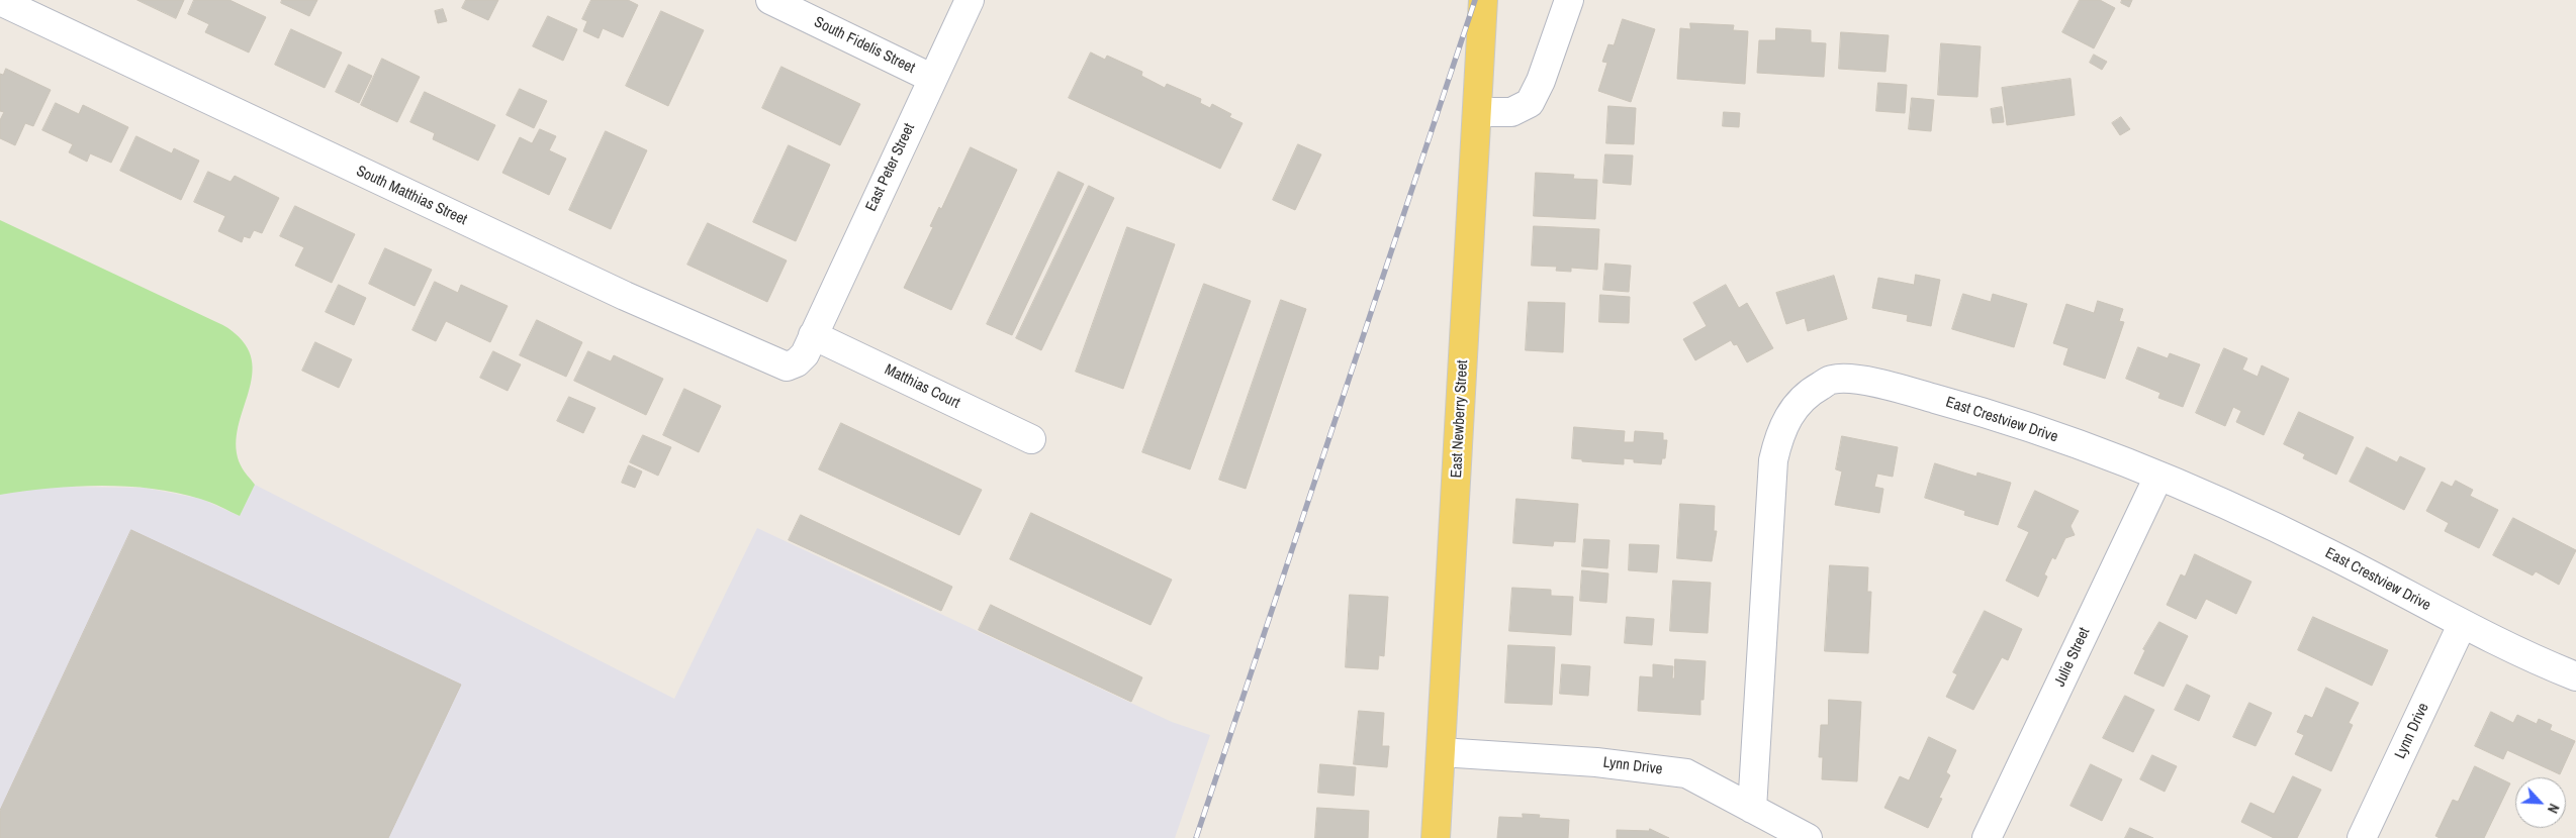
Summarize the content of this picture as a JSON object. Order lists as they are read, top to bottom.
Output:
{
  "streets": {
    "main road": ["East Newberry Street"],
    "street": [
      "South Fidelis Street",
      "East Peter Street",
      "South Matthias Street",
      "Matthias Court",
      "East Crestview Drive",
      "Julie Street",
      "Lynn Drive"
    ]
  },
  "crossings": [
    ["South Fidelis Street", "East Peter Street"],
    ["East Peter Street", "South Matthias Street"],
    ["East Peter Street", "Matthias Court"],
    ["South Matthias Street", "Matthias Court"],
    ["East Newberry Street", "Lynn Drive"],
    ["East Crestview Drive", "Julie Street"],
    ["East Crestview Drive", "Lynn Drive"]
  ],
  "north": "bottom right"
}
